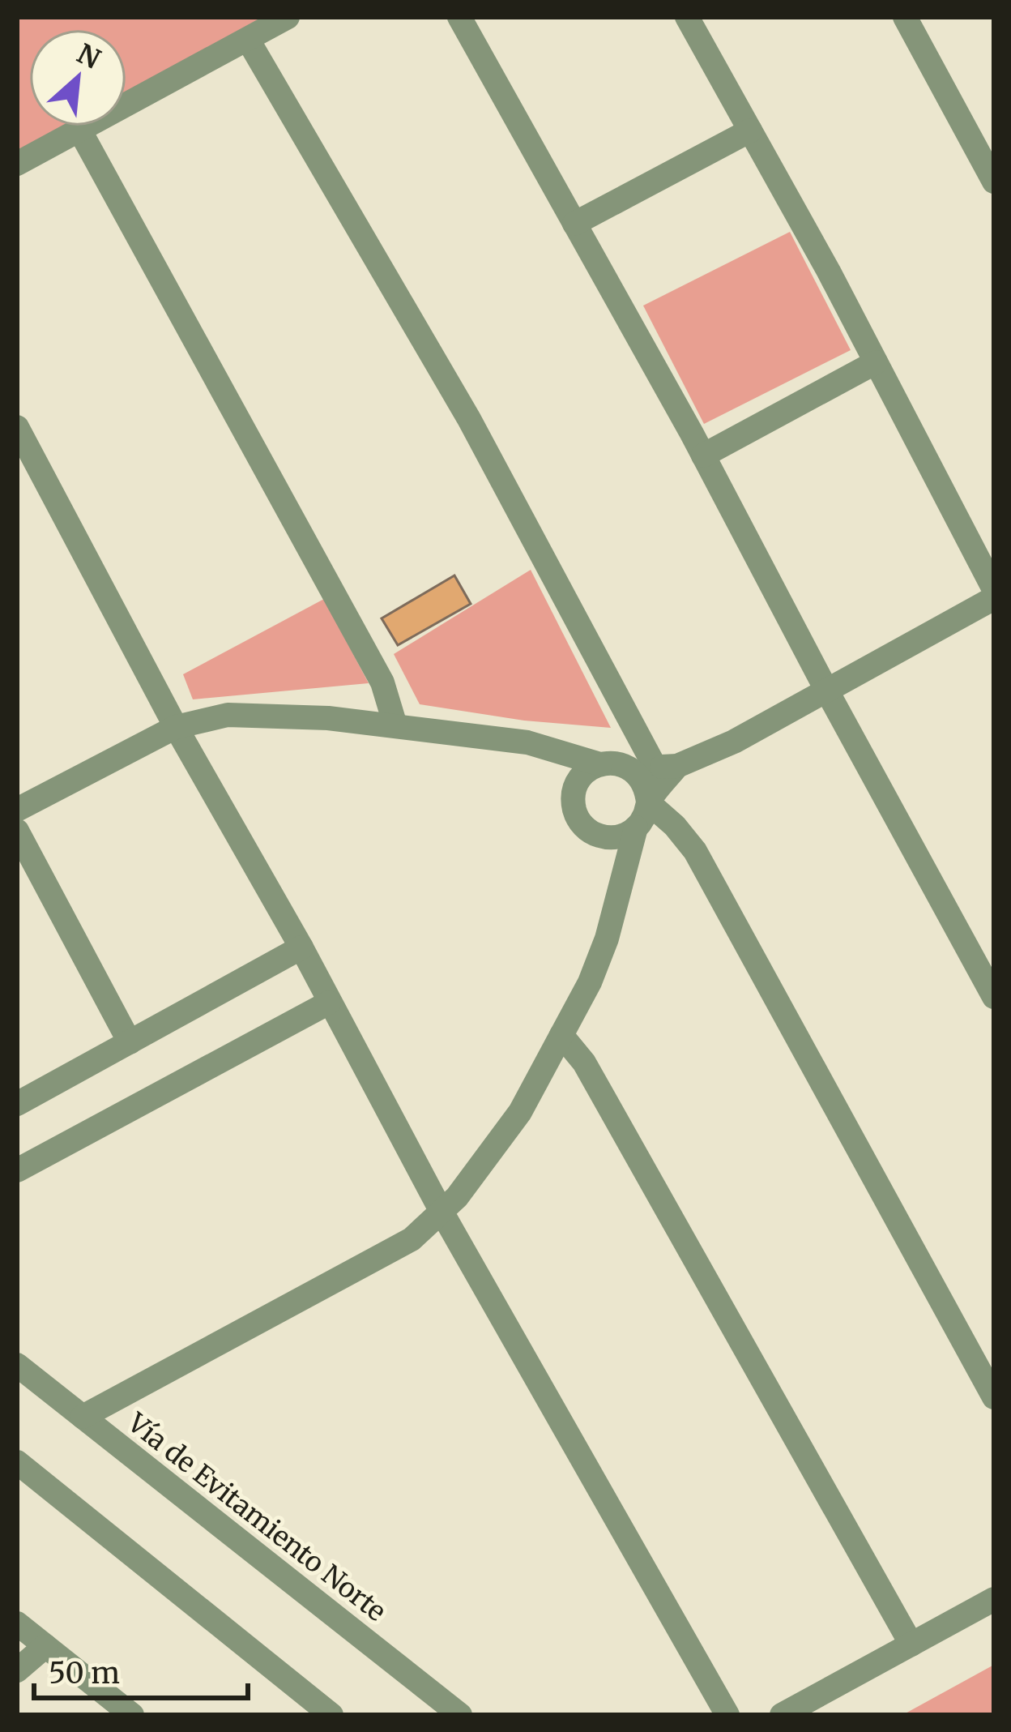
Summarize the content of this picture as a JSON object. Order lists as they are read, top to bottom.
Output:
{
  "streets": {
    "street": ["Vía de Evitamiento Norte"]
  },
  "scale_bar": "50 m",
  "north": "top right"
}
